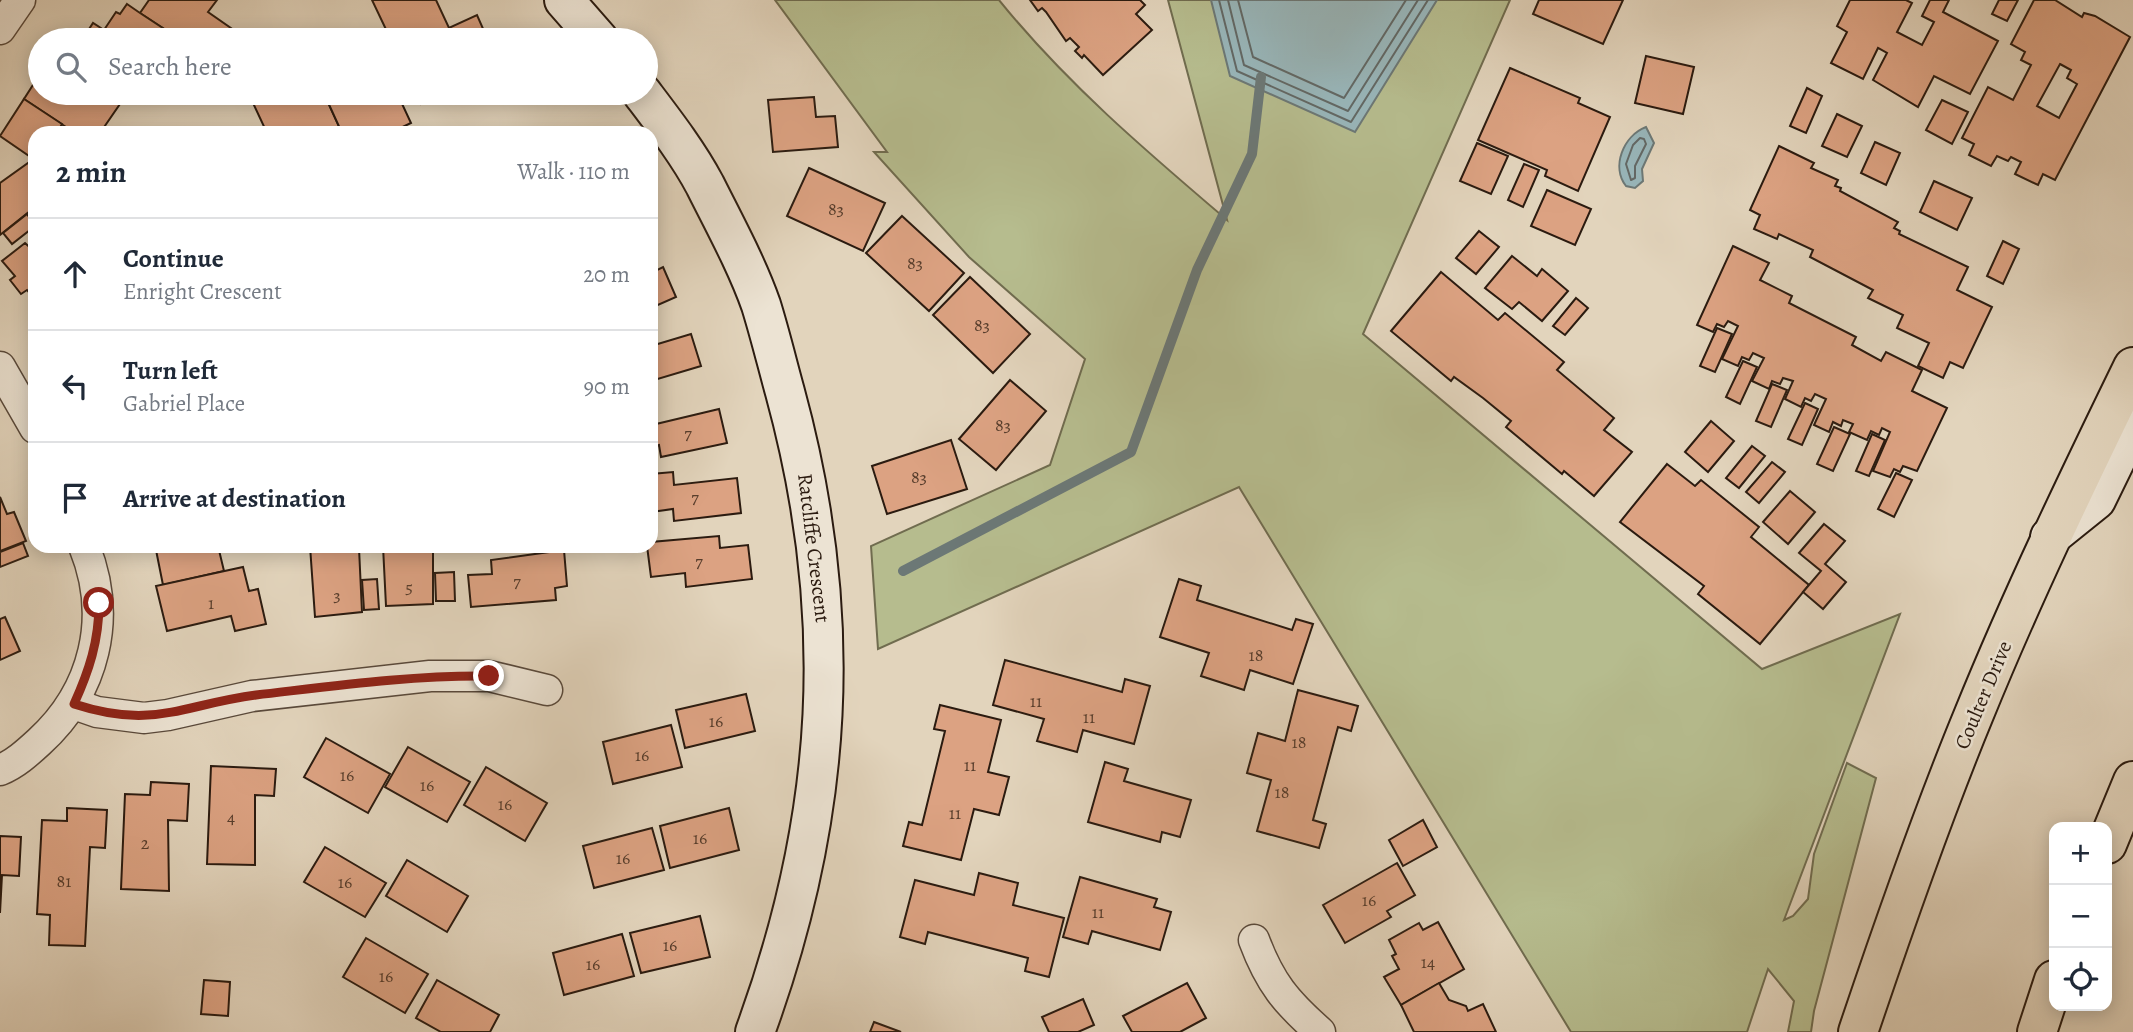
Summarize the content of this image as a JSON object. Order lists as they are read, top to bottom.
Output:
{
  "streets": {
    "main road": ["Coulter Drive"],
    "street": ["Ratcliffe Crescent"]
  },
  "house_numbers": [
    "83",
    "83",
    "83",
    "83",
    "7",
    "83",
    "7",
    "7",
    "7",
    "5",
    "3",
    "1",
    "18",
    "11",
    "11",
    "16",
    "18",
    "16",
    "11",
    "16",
    "16",
    "18",
    "16",
    "11",
    "4",
    "16",
    "2",
    "16",
    "81",
    "16",
    "16",
    "11",
    "16",
    "14",
    "16",
    "16"
  ],
  "page": {
    "search": "Search here",
    "heading": ["2 min", "Walk · 110 m"],
    "list": [
      ["Continue", "Enright Crescent", "20 m"],
      ["Turn left", "Gabriel Place", "90 m"],
      "Arrive at destination"
    ],
    "map_buttons": ["+", "−"]
  }
}
